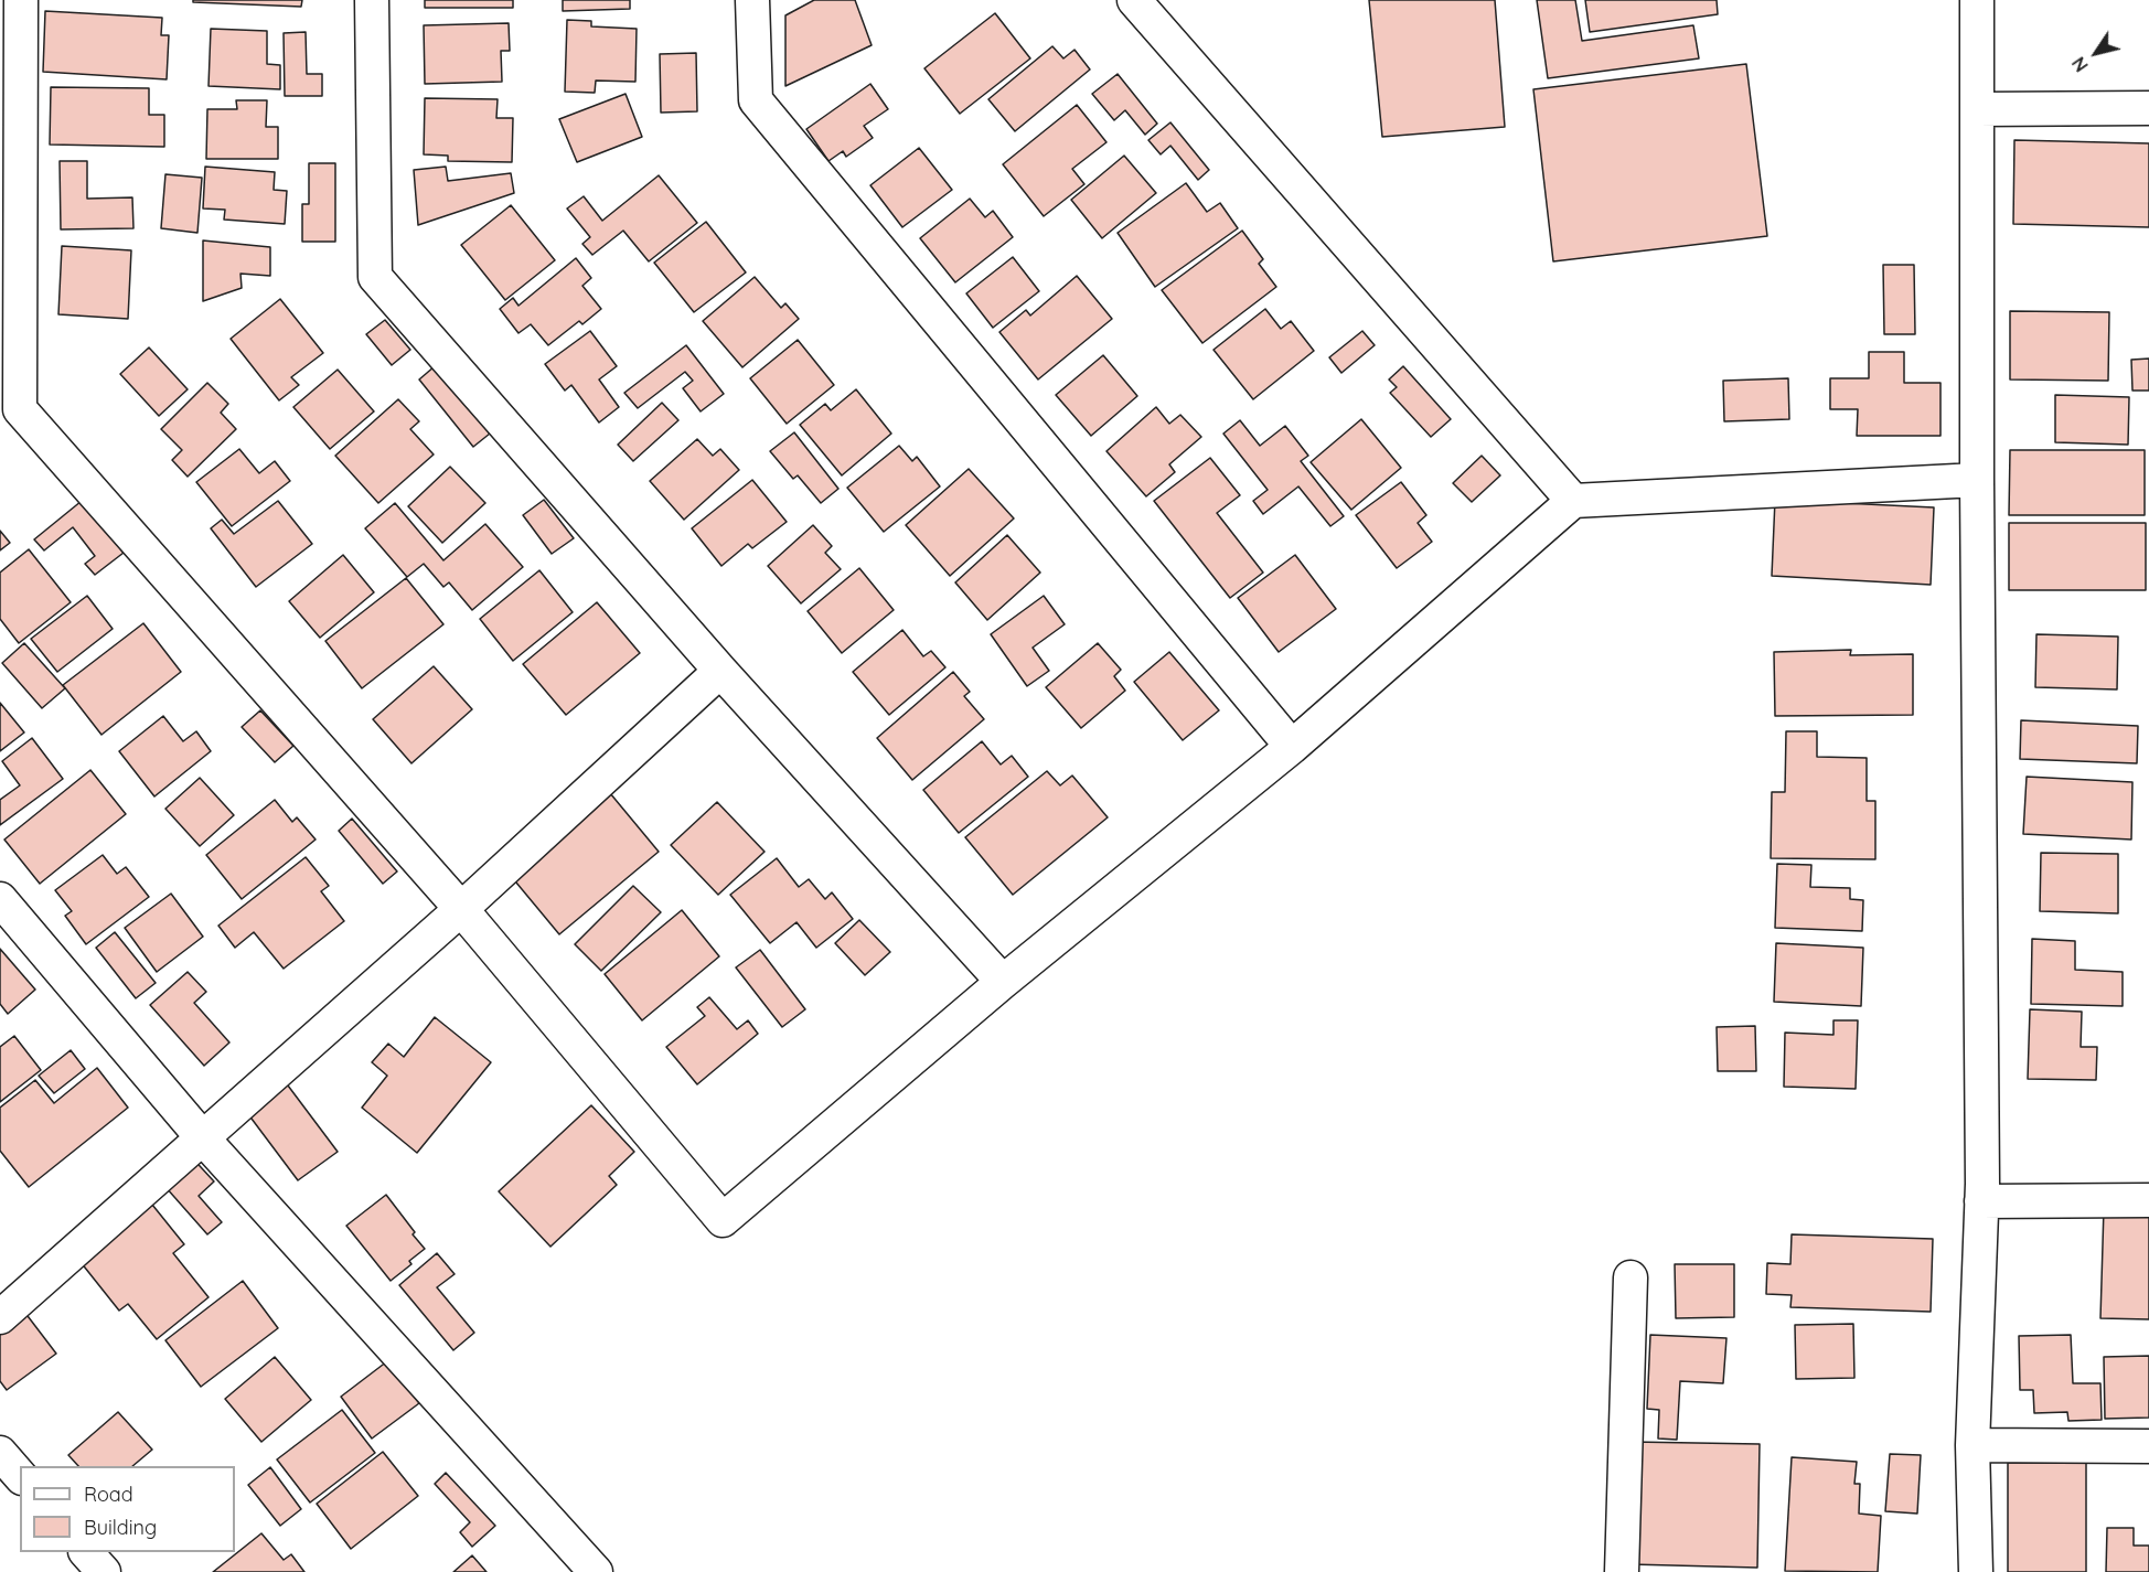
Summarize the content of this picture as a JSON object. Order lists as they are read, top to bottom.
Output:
{
  "legend": ["Road", "Building"],
  "north": "bottom left"
}
